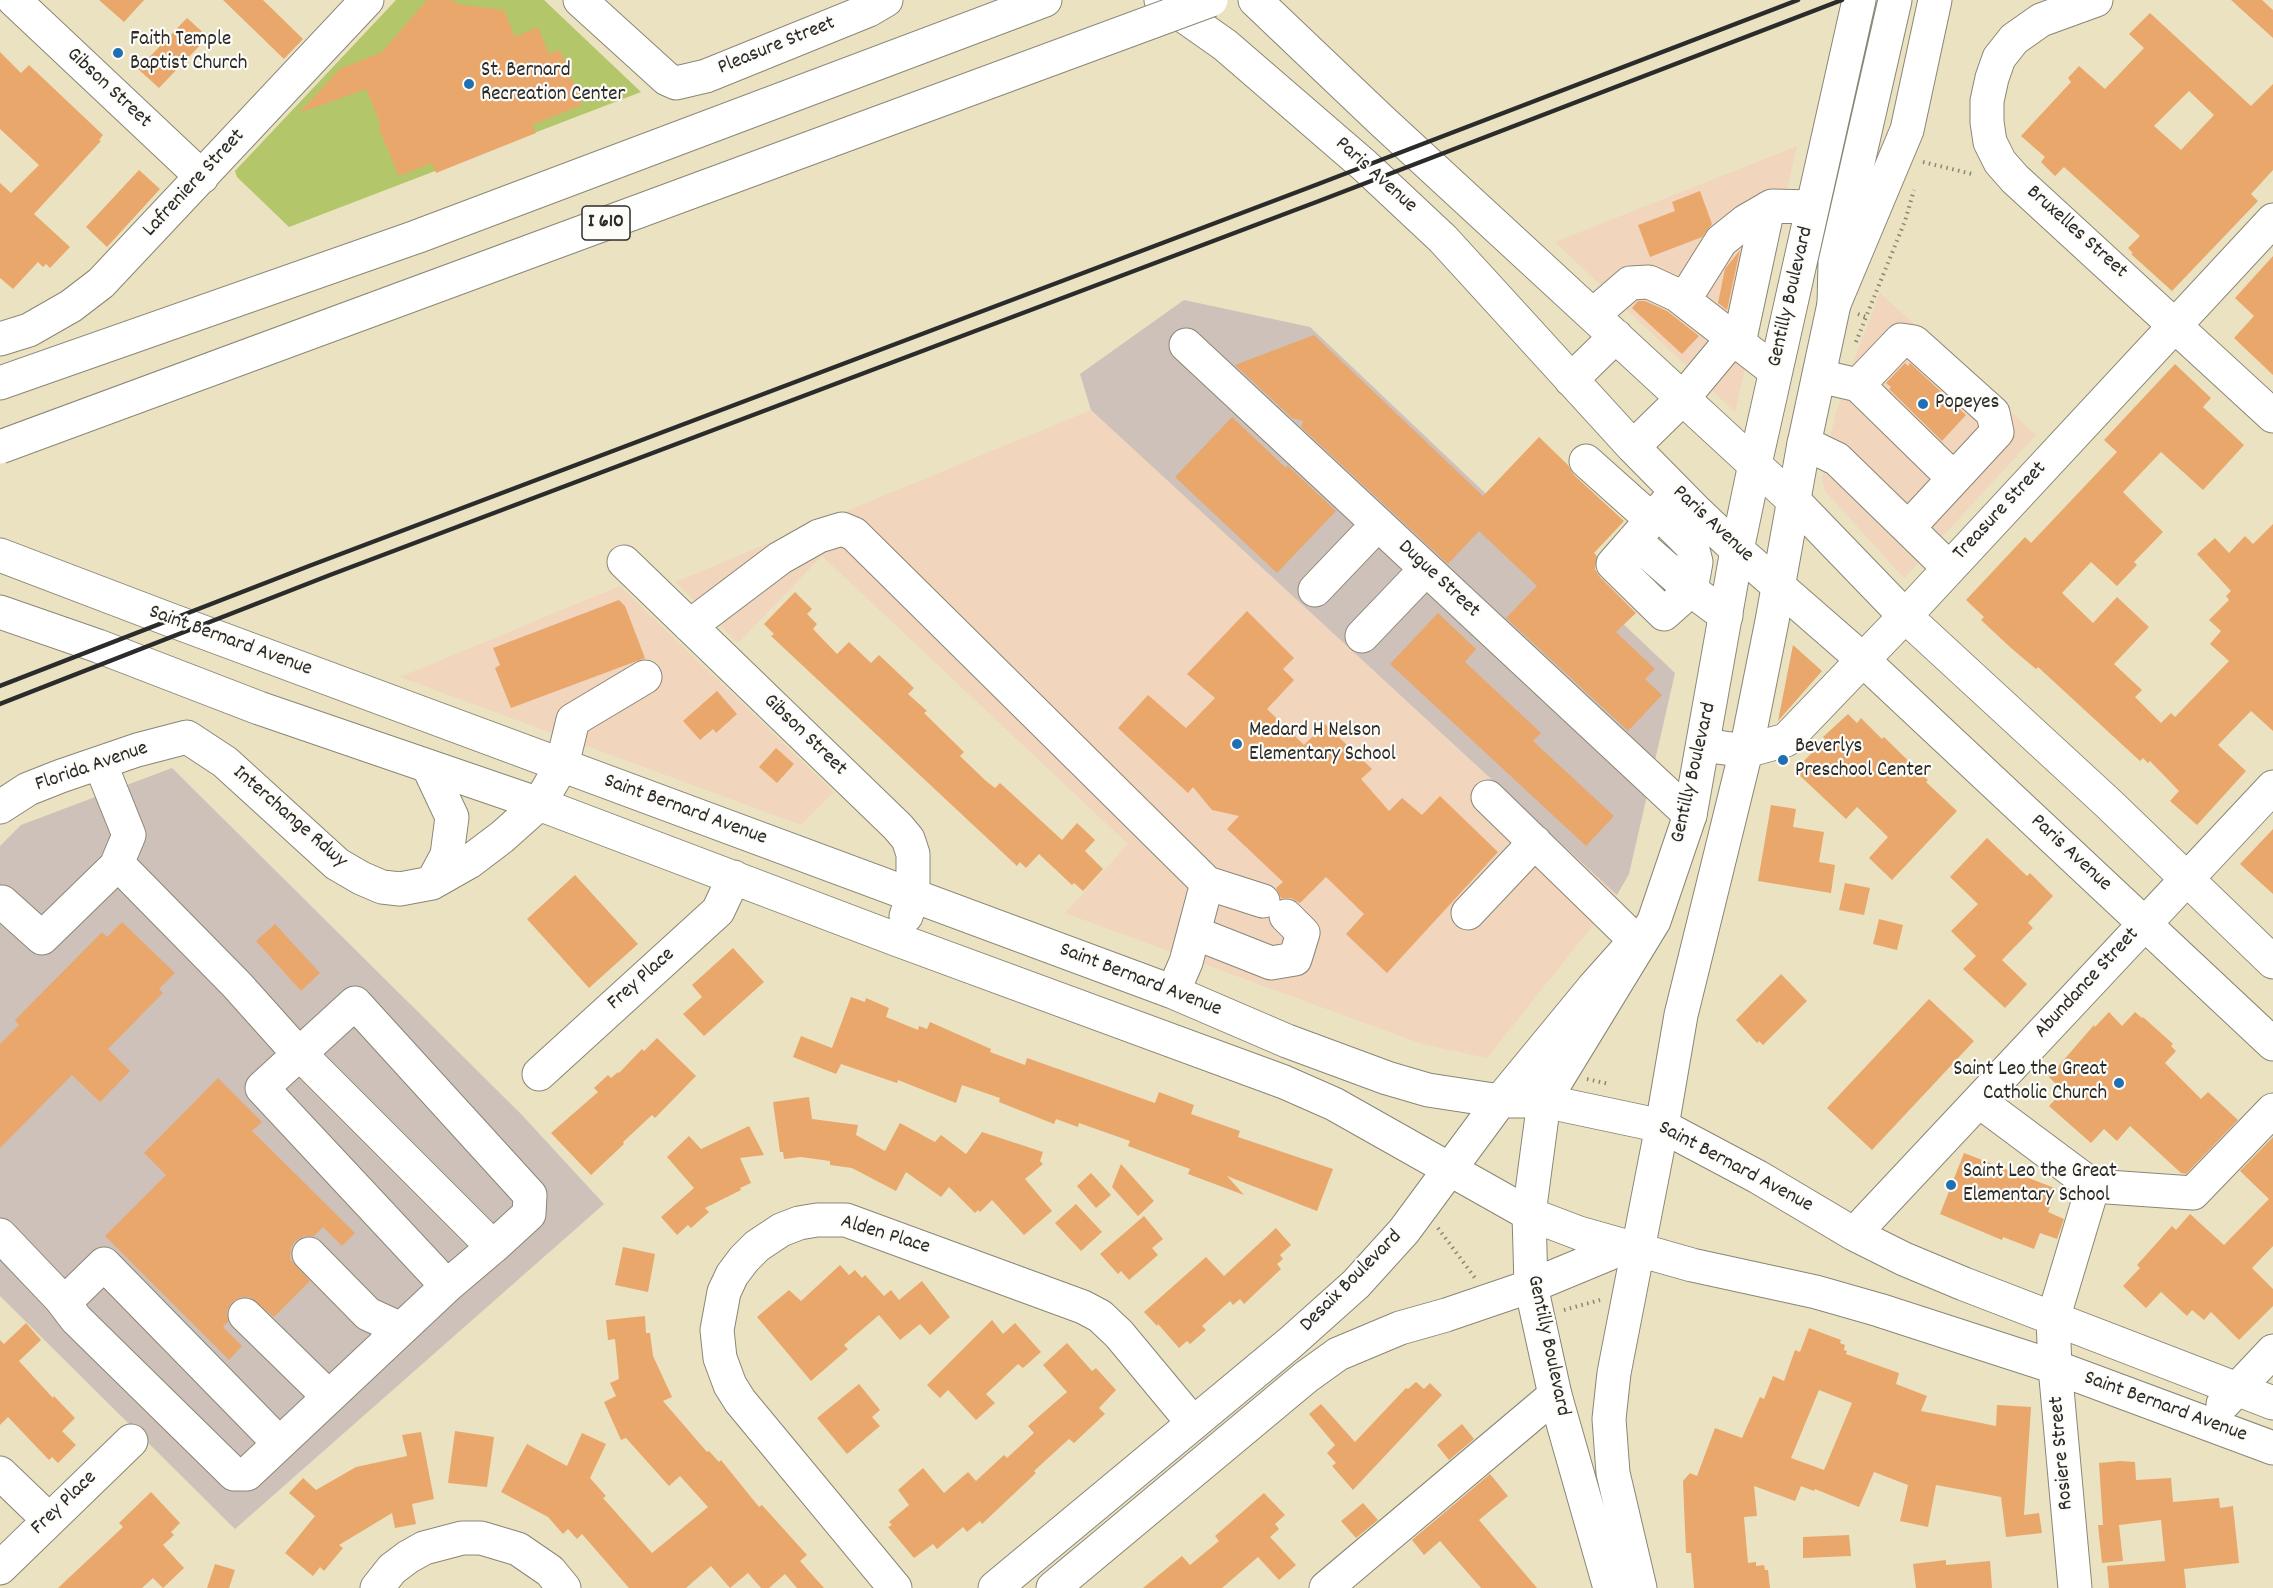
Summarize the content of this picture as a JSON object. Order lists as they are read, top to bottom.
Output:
{
  "streets": {
    "main road": [
      "Pleasure Street",
      "Gibson Street",
      "Paris Avenue",
      "Lafreniere Street",
      "I 610",
      "Bruxelles Street",
      "Gentilly Boulevard",
      "Treasure Street",
      "Dugue Street",
      "Saint Bernard Avenue",
      "Florida Avenue",
      "Interchange Rdwy",
      "Frey Place",
      "Abundance Street",
      "Alden Place",
      "Desaix Boulevard",
      "Rosiere Street"
    ]
  },
  "crossings": [
    ["Gibson Street", "Lafreniere Street"],
    ["Gibson Street", "Saint Bernard Avenue"],
    ["Paris Avenue", "Gentilly Boulevard"],
    ["Paris Avenue", "Treasure Street"],
    ["Paris Avenue", "Abundance Street"],
    ["Bruxelles Street", "Treasure Street"],
    ["Gentilly Boulevard", "Treasure Street"],
    ["Gentilly Boulevard", "Dugue Street"],
    ["Gentilly Boulevard", "Saint Bernard Avenue"],
    ["Gentilly Boulevard", "Desaix Boulevard"],
    ["Saint Bernard Avenue", "Interchange Rdwy"],
    ["Saint Bernard Avenue", "Frey Place"],
    ["Saint Bernard Avenue", "Abundance Street"],
    ["Saint Bernard Avenue", "Desaix Boulevard"],
    ["Saint Bernard Avenue", "Rosiere Street"],
    ["Florida Avenue", "Interchange Rdwy"],
    ["Alden Place", "Desaix Boulevard"]
  ],
  "places": [
    "Faith Temple Baptist Church",
    "St. Bernard Recreation Center",
    "Popeyes",
    "Medard H Nelson Elementary School",
    "Beverlys Preschool Center",
    "Saint Leo the Great Catholic Church",
    "Saint Leo the Great Elementary School"
  ]
}
